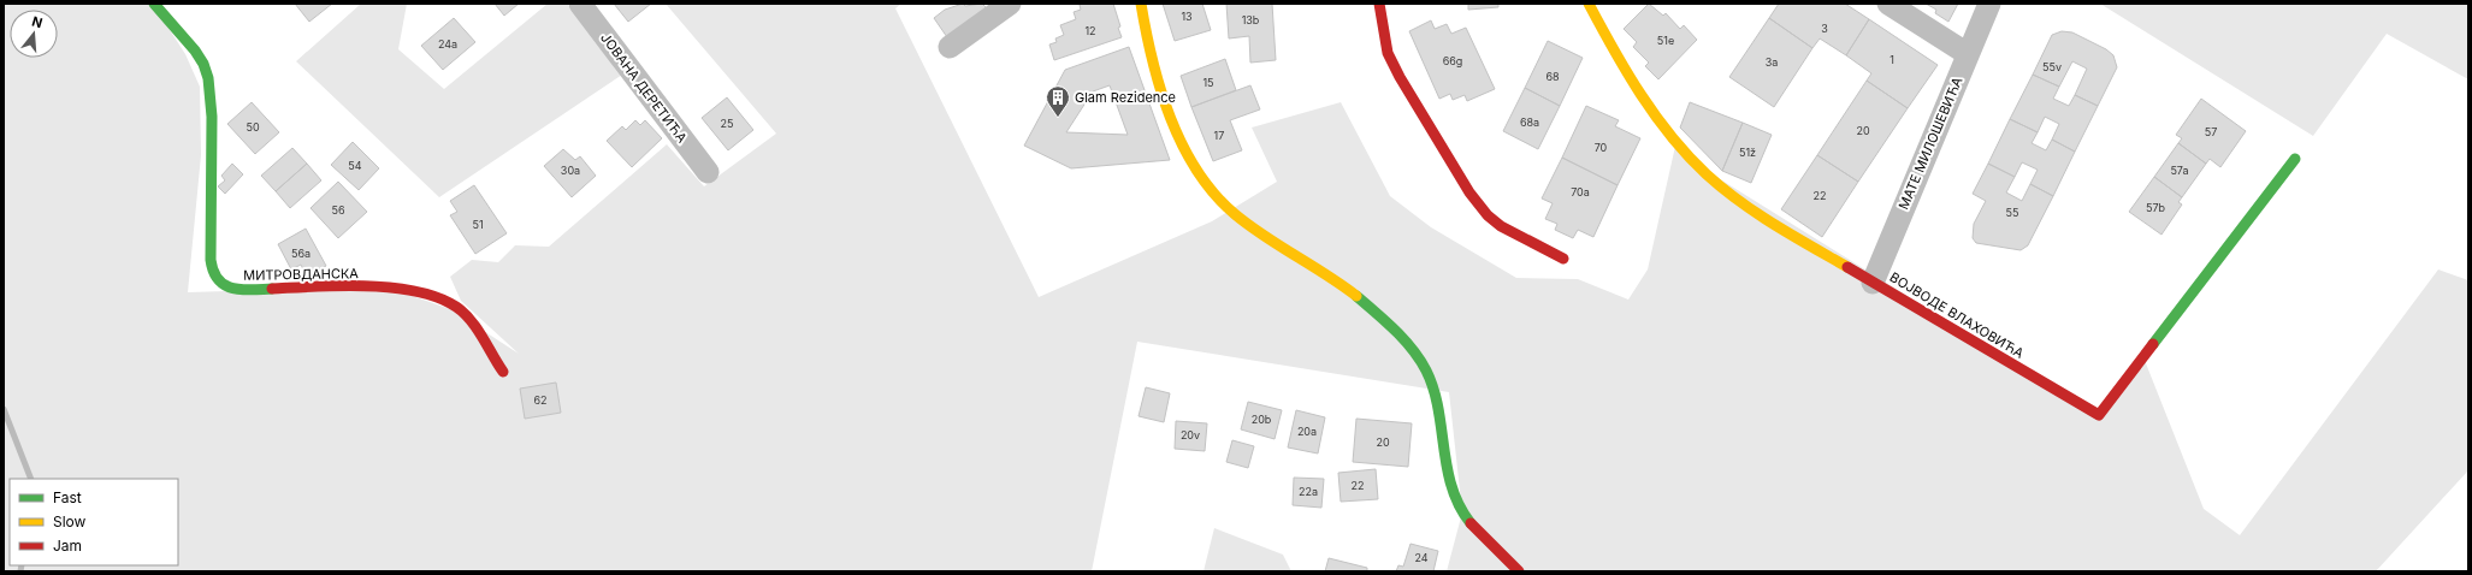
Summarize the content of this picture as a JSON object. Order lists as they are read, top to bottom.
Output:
{
  "streets": {
    "street": [
      "ЈОВАНА ДЕРЕТИЋА",
      "МАТЕ МИЛОШЕВИЋА",
      "МИТРОВДАНСКА",
      "ВОЈВОДЕ ВЛАХОВИЋА"
    ]
  },
  "crossings": [
    ["МАТЕ МИЛОШЕВИЋА", "ВОЈВОДЕ ВЛАХОВИЋА"]
  ],
  "places": {
    "building": ["Glam Rezidence"]
  },
  "house_numbers": [
    "13",
    "13b",
    "3",
    "12",
    "51e",
    "24a",
    "1",
    "66g",
    "3a",
    "55v",
    "68",
    "15",
    "68a",
    "25",
    "50",
    "20",
    "57",
    "17",
    "70",
    "51ž",
    "54",
    "30a",
    "57a",
    "70a",
    "22",
    "57b",
    "56",
    "55",
    "51",
    "56a",
    "62",
    "20b",
    "20a",
    "20v",
    "20",
    "22",
    "22a",
    "24"
  ],
  "legend": ["Fast", "Slow", "Jam"],
  "north": "top"
}
